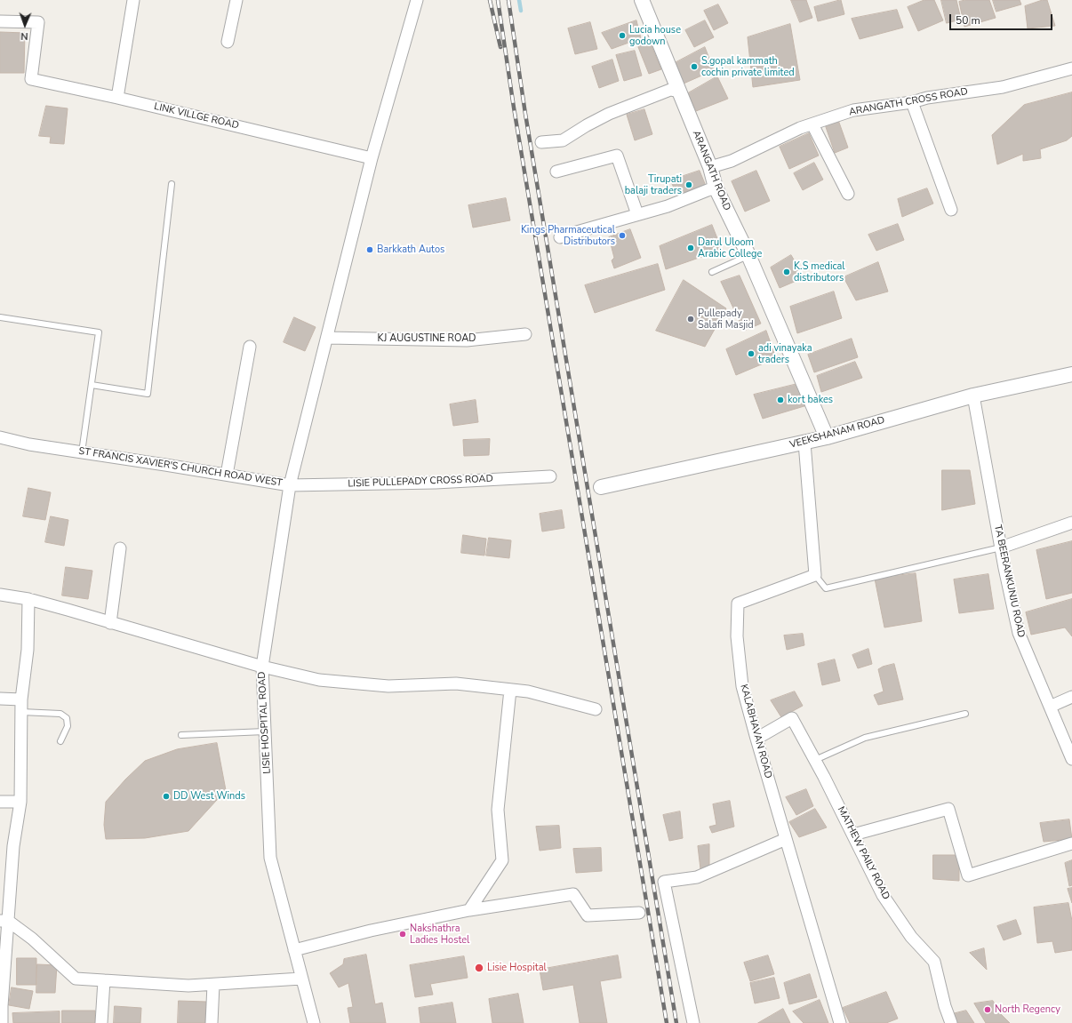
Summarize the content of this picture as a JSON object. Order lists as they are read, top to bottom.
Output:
{
  "streets": {
    "street": [
      "ARANGATH CROSS ROAD",
      "LINK VILLGE ROAD",
      "ARANGATH ROAD",
      "KJ AUGUSTINE ROAD",
      "VEEKSHANAM ROAD",
      "ST FRANCIS XAVIER'S CHURCH ROAD WEST",
      "LISIE PULLEPADY CROSS ROAD",
      "TA BEERANKUNJU ROAD",
      "LISIE HOSPITAL ROAD",
      "KALABHAVAN ROAD",
      "MATHEW PAILY ROAD"
    ]
  },
  "crossings": [
    ["ARANGATH CROSS ROAD", "ARANGATH ROAD"],
    ["ARANGATH ROAD", "VEEKSHANAM ROAD"],
    ["VEEKSHANAM ROAD", "TA BEERANKUNJU ROAD"],
    ["ST FRANCIS XAVIER'S CHURCH ROAD WEST", "LISIE PULLEPADY CROSS ROAD"],
    ["ST FRANCIS XAVIER'S CHURCH ROAD WEST", "LISIE HOSPITAL ROAD"],
    ["KALABHAVAN ROAD", "MATHEW PAILY ROAD"]
  ],
  "places": [
    "Lucia house godown",
    "S.gopal kammath cochin private limited",
    "Tirupati balaji traders",
    "Kings Pharmaceutical Distributors",
    "Darul Uloom Arabic College",
    "Barkkath Autos",
    "K.S medical distributors",
    "Pullepady Salafi Masjid",
    "adi vinayaka traders",
    "kort bakes",
    "DD West Winds",
    "Nakshathra Ladies Hostel",
    "Lisie Hospital",
    "North Regency"
  ],
  "scale_bar": "50 m",
  "north": "bottom"
}
